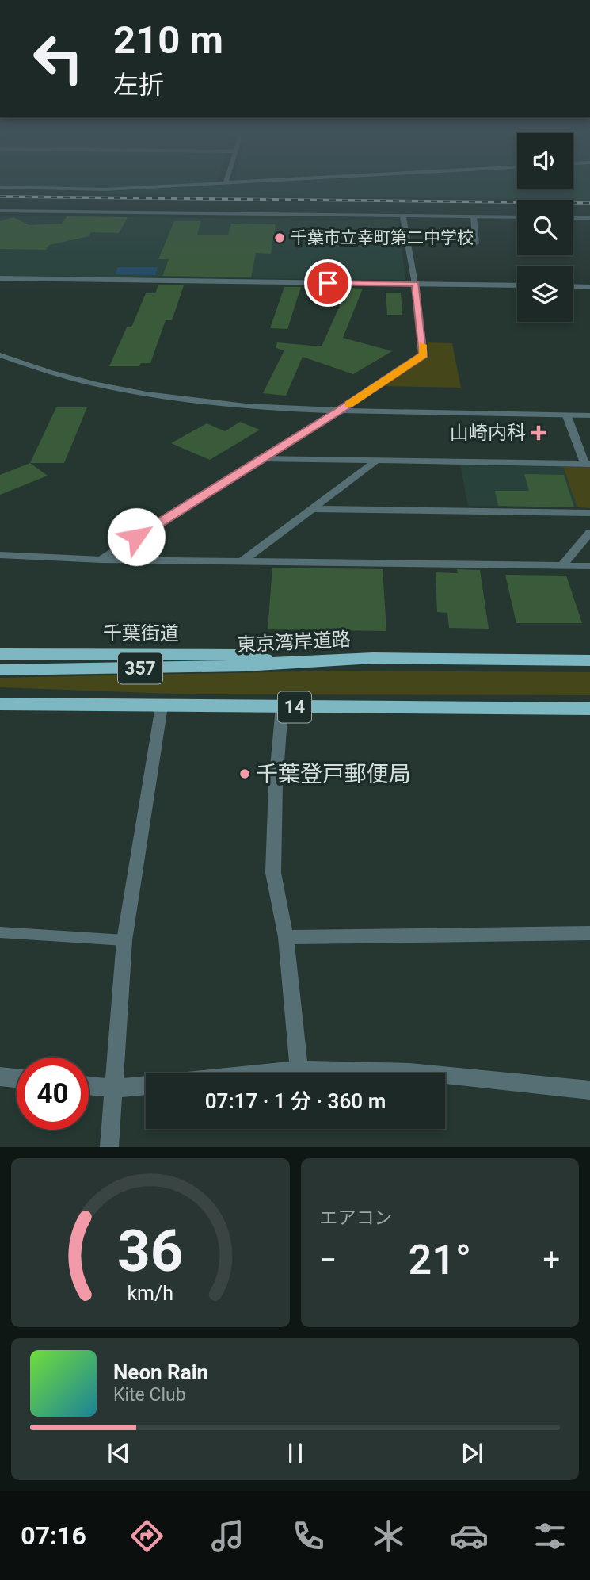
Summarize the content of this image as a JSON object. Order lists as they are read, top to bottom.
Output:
{
  "streets": {
    "highway": [
      "千葉街道",
      "東京湾岸道路",
      "357",
      "14"
    ]
  },
  "crossings": [
    ["千葉街道", "東京湾岸道路"]
  ],
  "places": {
    "other": ["千葉市立幸町第二中学校", "千葉登戸郵便局"],
    "health": ["山崎内科"]
  },
  "page": {
    "turn": ["210 m", "左折"],
    "limit": "40",
    "trip": "07:17 · 1 分 · 360 m",
    "tile": "エアコン",
    "heat": ["−", "21°", "+"],
    "song": ["Neon Rain", "Kite Club"],
    "tabs": "07:16",
    "gauge": ["36", "km/h"]
  }
}
